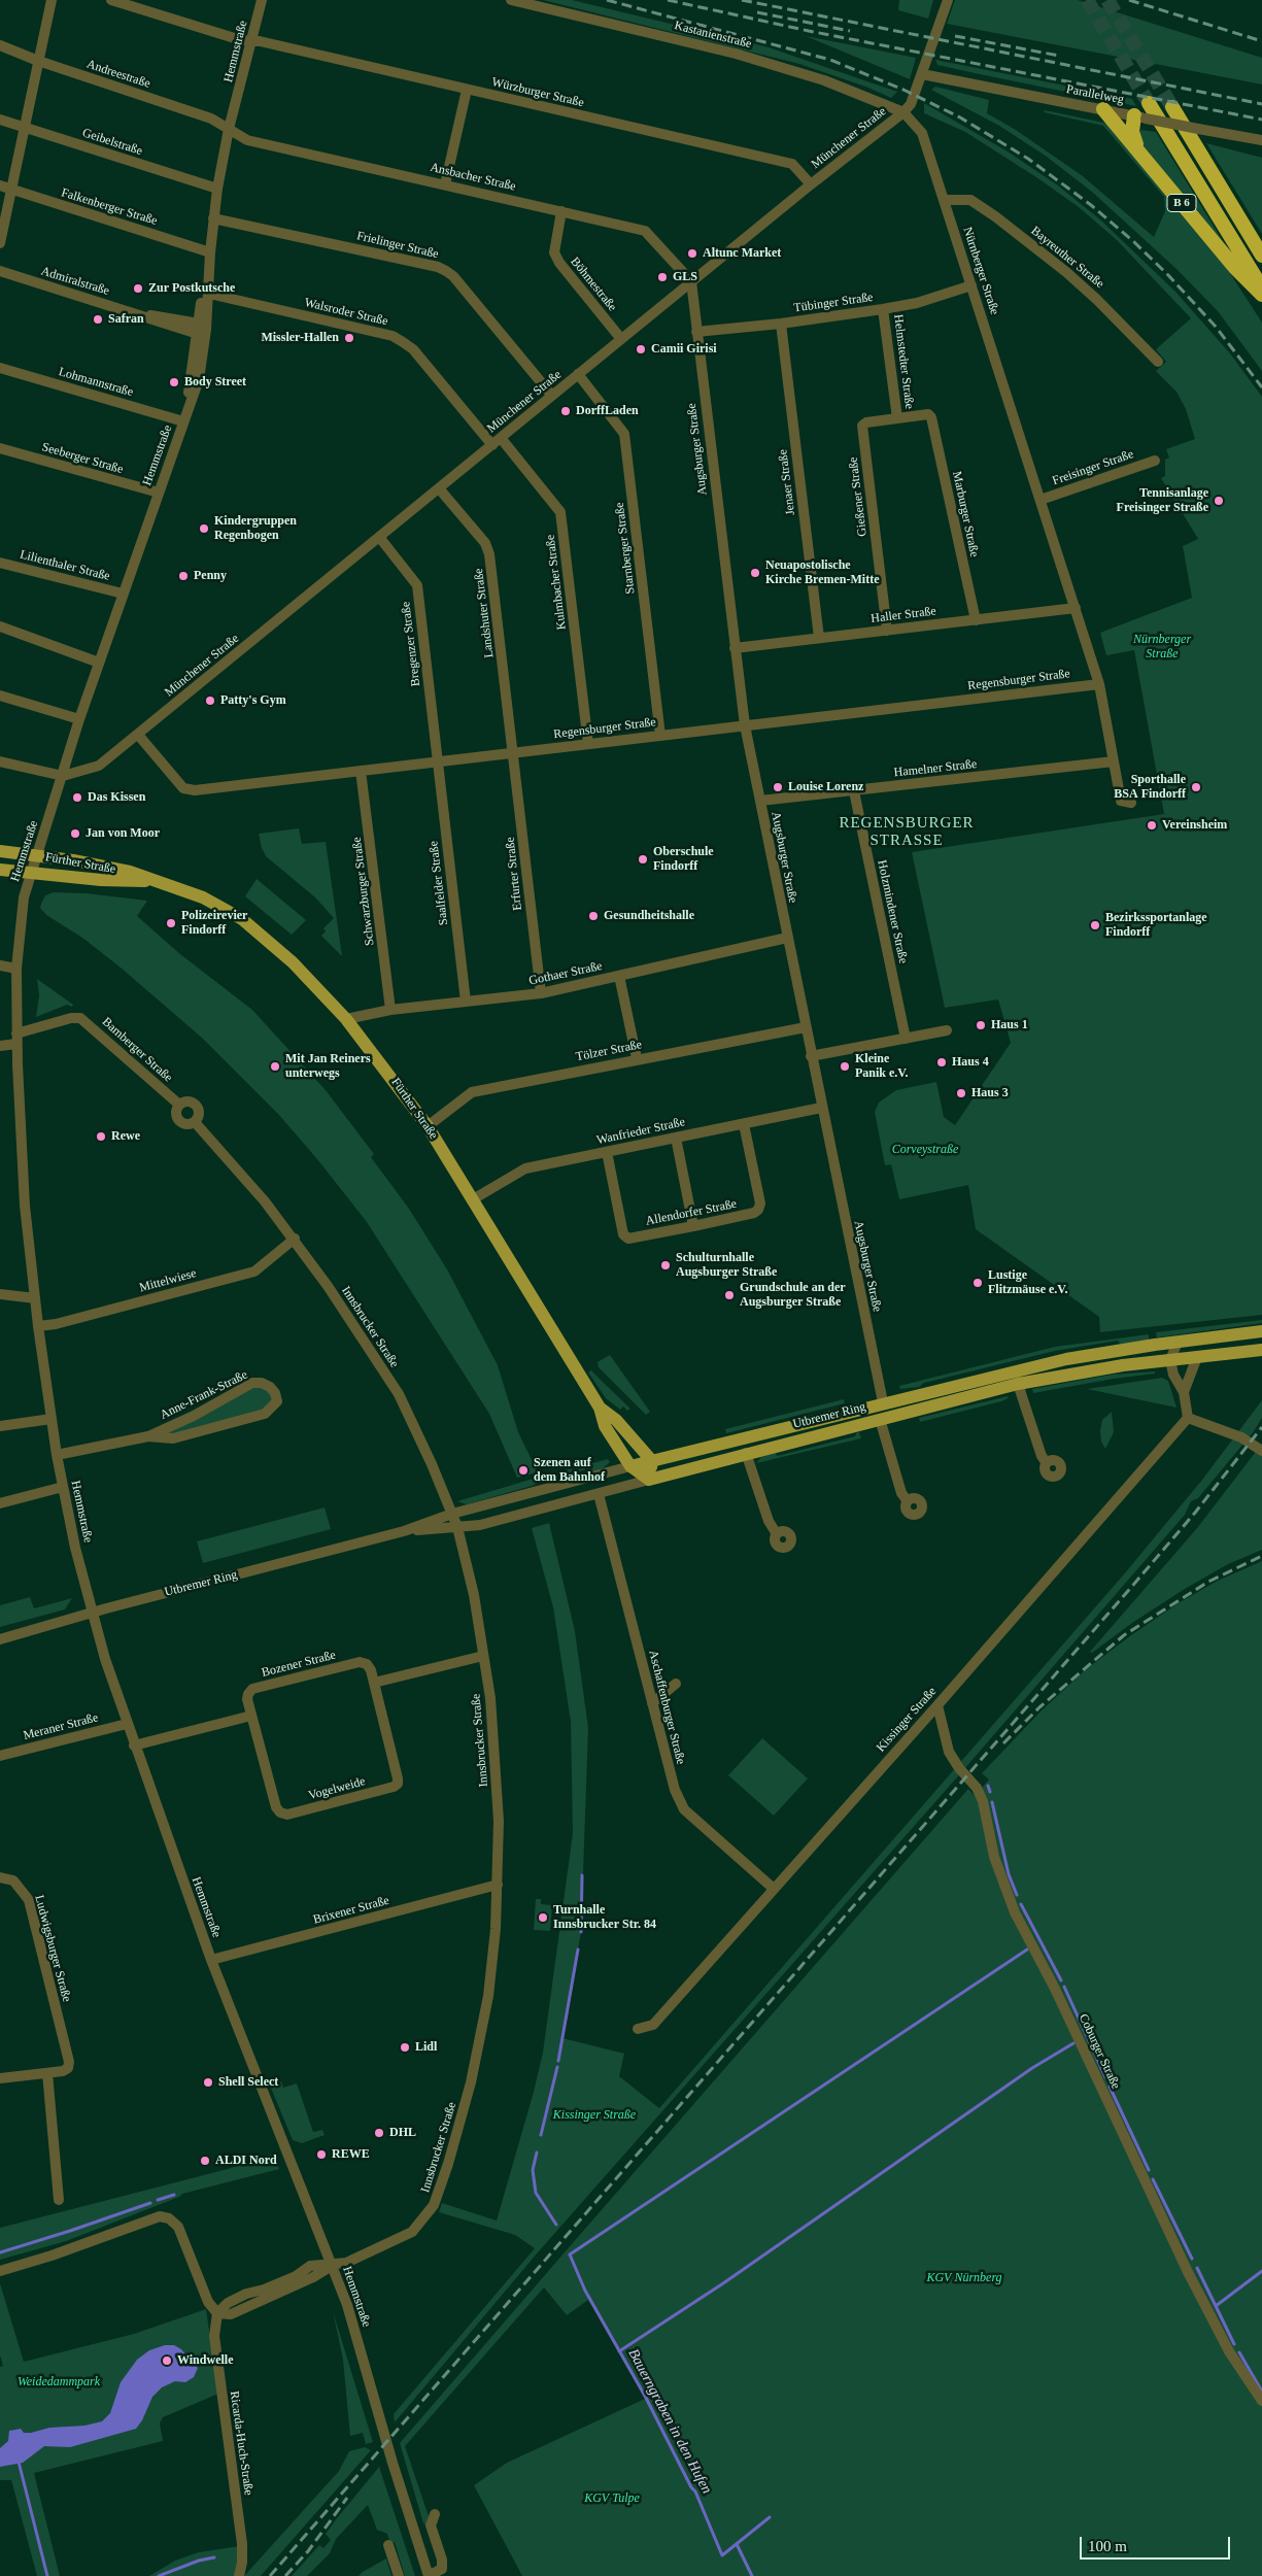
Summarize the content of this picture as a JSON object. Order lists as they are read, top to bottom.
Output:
{
  "streets": {
    "highway": ["B 6"],
    "main road": ["Fürther Straße", "Utbremer Ring"],
    "street": [
      "Kastanienstraße",
      "Hemmstraße",
      "Andreestraße",
      "Würzburger Straße",
      "Parallelweg",
      "Münchener Straße",
      "Geibelstraße",
      "Ansbacher Straße",
      "Falkenberger Straße",
      "Frielinger Straße",
      "Bayreuther Straße",
      "Nürnberger Straße",
      "Admiralstraße",
      "Böhmestraße",
      "Tübinger Straße",
      "Walsroder Straße",
      "Helmstedter Straße",
      "Lohmannstraße",
      "Augsburger Straße",
      "Seeberger Straße",
      "Freisinger Straße",
      "Jenaer Straße",
      "Gießener Straße",
      "Marburger Straße",
      "Starnberger Straße",
      "Lilienthaler Straße",
      "Kulmbacher Straße",
      "Landshuter Straße",
      "Haller Straße",
      "Bregenzer Straße",
      "Regensburger Straße",
      "Hamelner Straße",
      "Erfurter Straße",
      "Saalfelder Straße",
      "Schwarzburger Straße",
      "Holzmindener Straße",
      "Gothaer Straße",
      "Bamberger Straße",
      "Tölzer Straße",
      "Wanfrieder Straße",
      "Allendorfer Straße",
      "Mittelwiese",
      "Innsbrucker Straße",
      "Anne-Frank-Straße",
      "Bozener Straße",
      "Aschaffenburger Straße",
      "Kissinger Straße",
      "Meraner Straße",
      "Vogelweide",
      "Brixener Straße",
      "Ludwigsburger Straße",
      "Coburger Straße",
      "Ricarda-Huch-Straße"
    ]
  },
  "crossings": [
    ["Kastanienstraße", "Münchener Straße"],
    ["Kastanienstraße", "Nürnberger Straße"],
    ["Hemmstraße", "Andreestraße"],
    ["Hemmstraße", "Würzburger Straße"],
    ["Hemmstraße", "Münchener Straße"],
    ["Hemmstraße", "Geibelstraße"],
    ["Hemmstraße", "Ansbacher Straße"],
    ["Hemmstraße", "Falkenberger Straße"],
    ["Hemmstraße", "Frielinger Straße"],
    ["Hemmstraße", "Admiralstraße"],
    ["Hemmstraße", "Walsroder Straße"],
    ["Hemmstraße", "Lohmannstraße"],
    ["Hemmstraße", "Seeberger Straße"],
    ["Hemmstraße", "Lilienthaler Straße"],
    ["Hemmstraße", "Fürther Straße"],
    ["Hemmstraße", "Bamberger Straße"],
    ["Hemmstraße", "Mittelwiese"],
    ["Hemmstraße", "Innsbrucker Straße"],
    ["Hemmstraße", "Anne-Frank-Straße"],
    ["Hemmstraße", "Utbremer Ring"],
    ["Hemmstraße", "Meraner Straße"],
    ["Hemmstraße", "Brixener Straße"],
    ["Andreestraße", "Ansbacher Straße"],
    ["Würzburger Straße", "Münchener Straße"],
    ["Parallelweg", "Münchener Straße"],
    ["Parallelweg", "B 6"],
    ["Münchener Straße", "Ansbacher Straße"],
    ["Münchener Straße", "Frielinger Straße"],
    ["Münchener Straße", "Nürnberger Straße"],
    ["Münchener Straße", "Böhmestraße"],
    ["Münchener Straße", "Walsroder Straße"],
    ["Münchener Straße", "Augsburger Straße"],
    ["Münchener Straße", "Starnberger Straße"],
    ["Münchener Straße", "Kulmbacher Straße"],
    ["Münchener Straße", "Landshuter Straße"],
    ["Münchener Straße", "Bregenzer Straße"],
    ["Münchener Straße", "Regensburger Straße"],
    ["Ansbacher Straße", "Böhmestraße"],
    ["Ansbacher Straße", "Augsburger Straße"],
    ["Bayreuther Straße", "Nürnberger Straße"],
    ["Nürnberger Straße", "Tübinger Straße"],
    ["Nürnberger Straße", "Freisinger Straße"],
    ["Nürnberger Straße", "Haller Straße"],
    ["Nürnberger Straße", "Regensburger Straße"],
    ["Nürnberger Straße", "Hamelner Straße"],
    ["Tübinger Straße", "Helmstedter Straße"],
    ["Tübinger Straße", "Augsburger Straße"],
    ["Tübinger Straße", "Jenaer Straße"],
    ["Helmstedter Straße", "Gießener Straße"],
    ["Helmstedter Straße", "Marburger Straße"],
    ["Augsburger Straße", "Haller Straße"],
    ["Augsburger Straße", "Regensburger Straße"],
    ["Augsburger Straße", "Hamelner Straße"],
    ["Augsburger Straße", "Gothaer Straße"],
    ["Augsburger Straße", "Tölzer Straße"],
    ["Augsburger Straße", "Wanfrieder Straße"],
    ["Augsburger Straße", "Utbremer Ring"],
    ["Jenaer Straße", "Haller Straße"],
    ["Gießener Straße", "Haller Straße"],
    ["Marburger Straße", "Haller Straße"],
    ["Starnberger Straße", "Regensburger Straße"],
    ["Kulmbacher Straße", "Regensburger Straße"],
    ["Landshuter Straße", "Regensburger Straße"],
    ["Landshuter Straße", "Erfurter Straße"],
    ["Bregenzer Straße", "Regensburger Straße"],
    ["Bregenzer Straße", "Saalfelder Straße"],
    ["Regensburger Straße", "Erfurter Straße"],
    ["Regensburger Straße", "Saalfelder Straße"],
    ["Regensburger Straße", "Schwarzburger Straße"],
    ["Hamelner Straße", "Holzmindener Straße"],
    ["Fürther Straße", "Gothaer Straße"],
    ["Fürther Straße", "Tölzer Straße"],
    ["Fürther Straße", "Wanfrieder Straße"],
    ["Fürther Straße", "Utbremer Ring"],
    ["Erfurter Straße", "Gothaer Straße"],
    ["Saalfelder Straße", "Gothaer Straße"],
    ["Schwarzburger Straße", "Gothaer Straße"],
    ["Bamberger Straße", "Innsbrucker Straße"],
    ["Wanfrieder Straße", "Allendorfer Straße"],
    ["Mittelwiese", "Innsbrucker Straße"],
    ["Innsbrucker Straße", "Utbremer Ring"],
    ["Innsbrucker Straße", "Brixener Straße"],
    ["Innsbrucker Straße", "Ricarda-Huch-Straße"],
    ["Utbremer Ring", "Aschaffenburger Straße"],
    ["Bozener Straße", "Vogelweide"],
    ["Aschaffenburger Straße", "Kissinger Straße"],
    ["Kissinger Straße", "Coburger Straße"]
  ],
  "districts": ["REGENSBURGER STRASSE"],
  "water": ["Bauerngraben in den Hufen"],
  "parks": [
    "Nürnberger Straße",
    "Corveystraße",
    "Kissinger Straße",
    "KGV Nürnberg",
    "Weidedammpark",
    "KGV Tulpe"
  ],
  "places": [
    "Altunc Market",
    "GLS",
    "Zur Postkutsche",
    "Safran",
    "Missler-Hallen",
    "Camii Girisi",
    "Body Street",
    "DorffLaden",
    "Tennisanlage Freisinger Straße",
    "Kindergruppen Regenbogen",
    "Neuapostolische Kirche Bremen-Mitte",
    "Penny",
    "Patty's Gym",
    "Louise Lorenz",
    "Sporthalle BSA Findorff",
    "Das Kissen",
    "Vereinsheim",
    "Jan von Moor",
    "Oberschule Findorff",
    "Gesundheitshalle",
    "Polizeirevier Findorff",
    "Bezirkssportanlage Findorff",
    "Haus 1",
    "Haus 4",
    "Mit Jan Reiners unterwegs",
    "Kleine Panik e.V.",
    "Haus 3",
    "Rewe",
    "Schulturnhalle Augsburger Straße",
    "Lustige Flitzmäuse e.V.",
    "Grundschule an der Augsburger Straße",
    "Szenen auf dem Bahnhof",
    "Turnhalle Innsbrucker Str. 84",
    "Lidl",
    "Shell Select",
    "DHL",
    "REWE",
    "ALDI Nord",
    "Windwelle"
  ],
  "scale_bar": "100 m"
}
